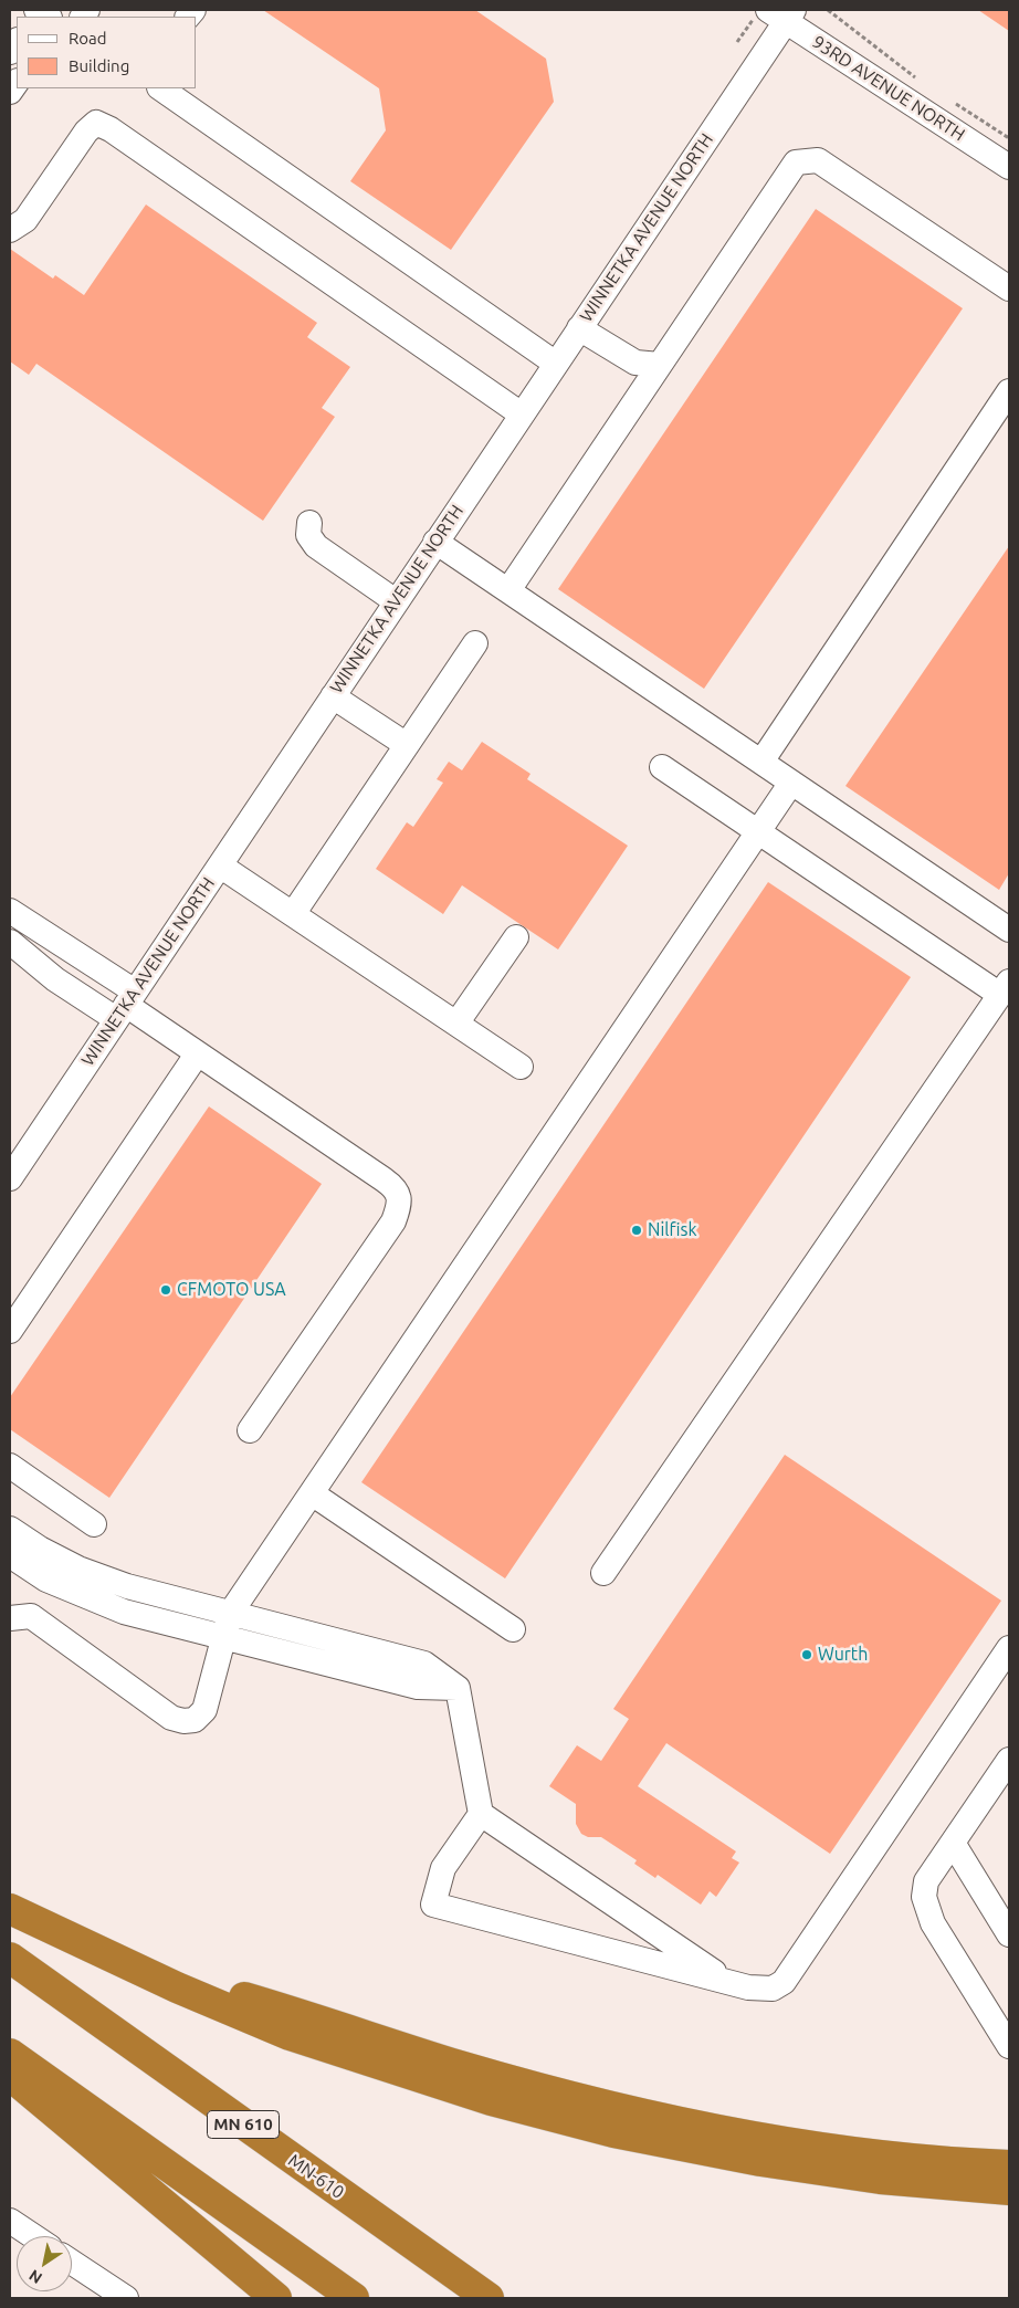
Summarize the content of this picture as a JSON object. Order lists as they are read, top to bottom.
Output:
{
  "streets": {
    "highway": ["MN 610", "MN-610"],
    "street": ["93RD AVENUE NORTH", "WINNETKA AVENUE NORTH"]
  },
  "crossings": [
    ["93RD AVENUE NORTH", "WINNETKA AVENUE NORTH"]
  ],
  "places": ["Nilfisk", "CFMOTO USA", "Wurth"],
  "legend": ["Road", "Building"],
  "north": "bottom left"
}
